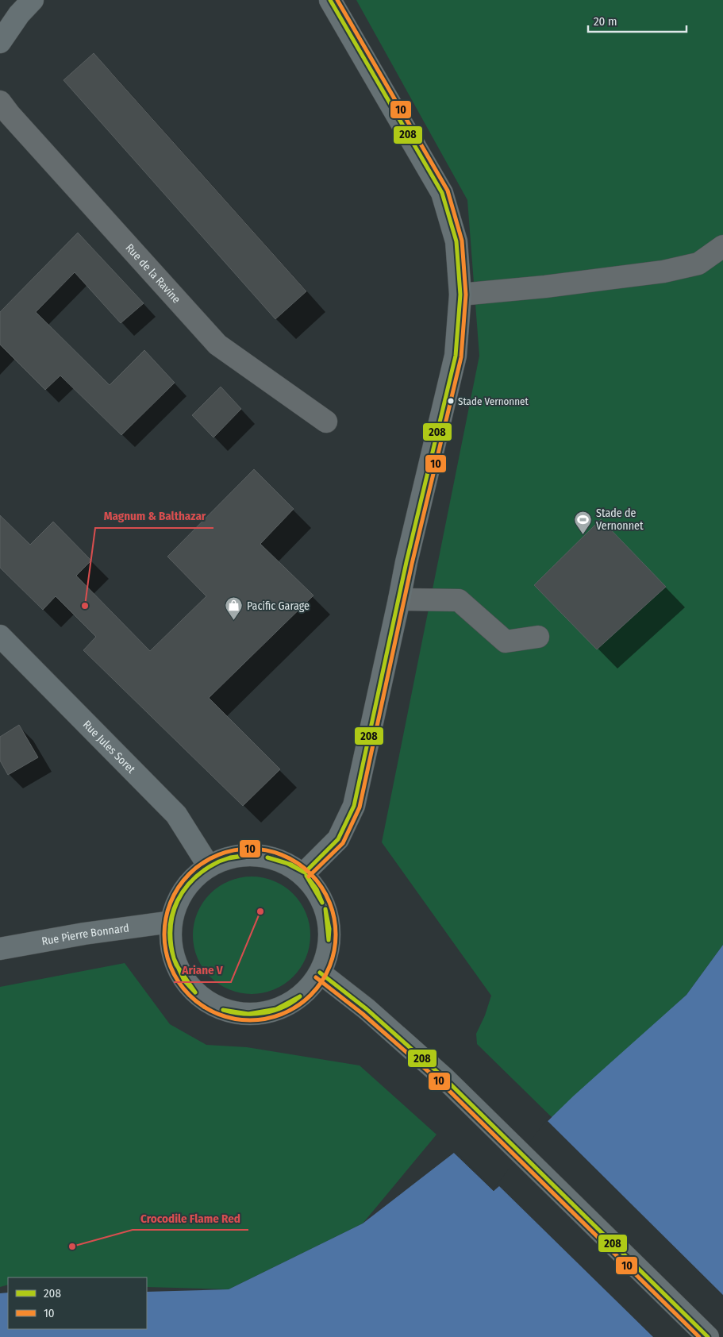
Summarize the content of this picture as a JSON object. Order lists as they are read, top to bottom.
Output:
{
  "streets": {
    "main road": ["Rue Jules Soret", "Rue Pierre Bonnard"],
    "street": ["Rue de la Ravine"]
  },
  "places": {
    "other": [
      "Stade Vernonnet",
      "Magnum & Balthazar",
      "Ariane V",
      "Crocodile Flame Red"
    ],
    "sports": ["Stade de Vernonnet"],
    "shop": ["Pacific Garage"]
  },
  "lines": ["transit line 208", "transit line 10"],
  "legend": ["208", "10"],
  "scale_bar": "20 m"
}
